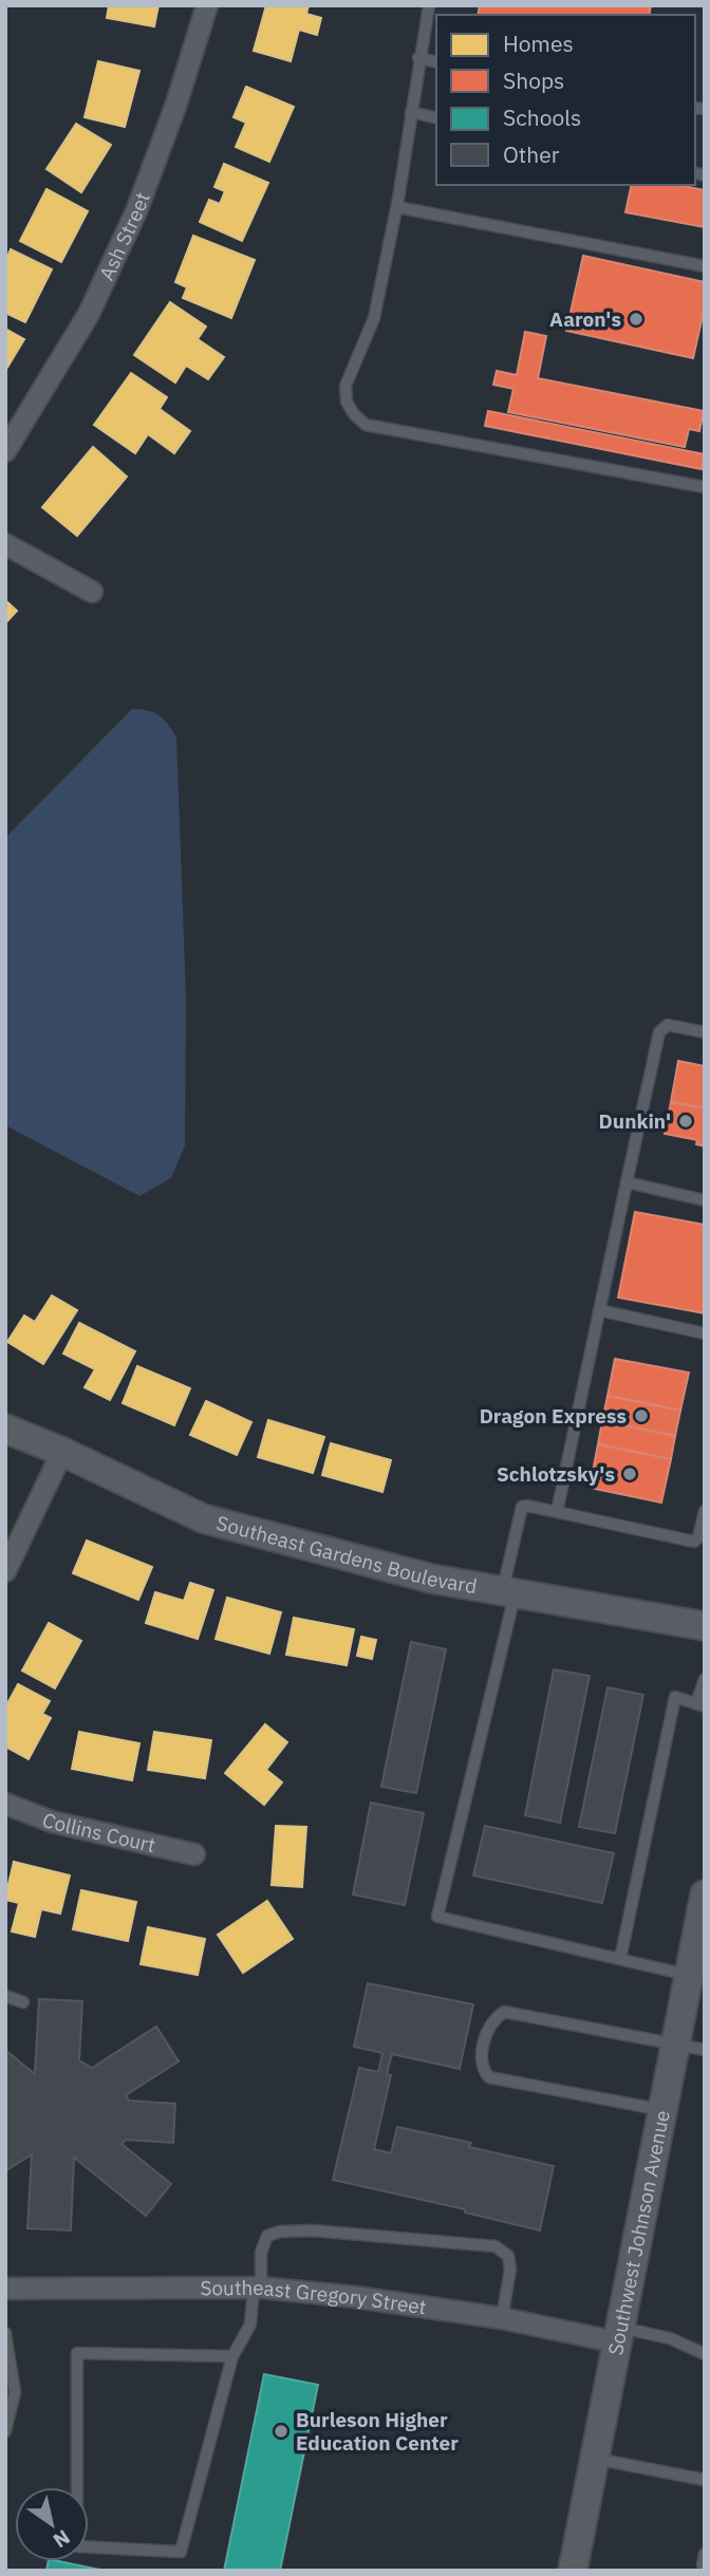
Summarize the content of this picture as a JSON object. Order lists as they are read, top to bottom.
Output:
{
  "streets": {
    "street": [
      "Ash Street",
      "Southeast Gardens Boulevard",
      "Collins Court",
      "Southwest Johnson Avenue",
      "Southeast Gregory Street"
    ]
  },
  "crossings": [
    ["Southwest Johnson Avenue", "Southeast Gregory Street"]
  ],
  "places": [
    "Aaron's",
    "Dunkin'",
    "Dragon Express",
    "Schlotzsky's",
    "Burleson Higher Education Center"
  ],
  "legend": [
    "Homes",
    "Shops",
    "Schools",
    "Other"
  ],
  "north": "bottom right"
}
